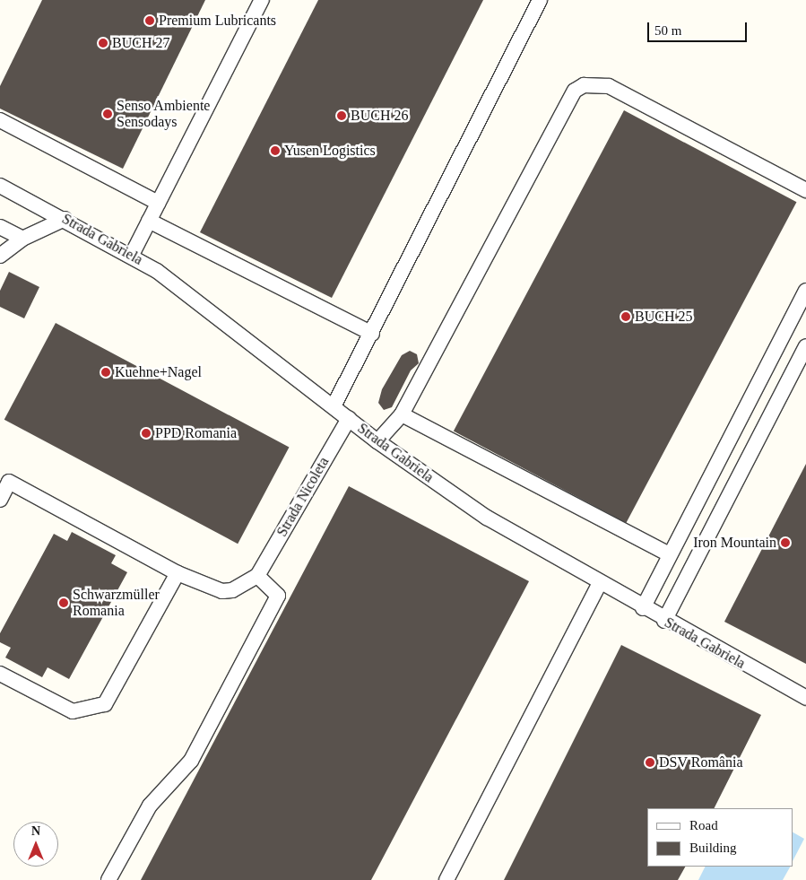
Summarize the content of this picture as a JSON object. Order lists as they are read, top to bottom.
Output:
{
  "streets": {
    "street": ["Strada Gabriela", "Strada Nicoleta"]
  },
  "crossings": [
    ["Strada Gabriela", "Strada Nicoleta"]
  ],
  "places": [
    "Premium Lubricants",
    "BUCH 27",
    "Senso Ambiente Sensodays",
    "BUCH 26",
    "Yusen Logistics",
    "BUCH 25",
    "Kuehne+Nagel",
    "PPD Romania",
    "Iron Mountain",
    "Schwarzmüller Romania",
    "DSV România"
  ],
  "legend": ["Road", "Building"],
  "scale_bar": "50 m",
  "north": "top"
}
